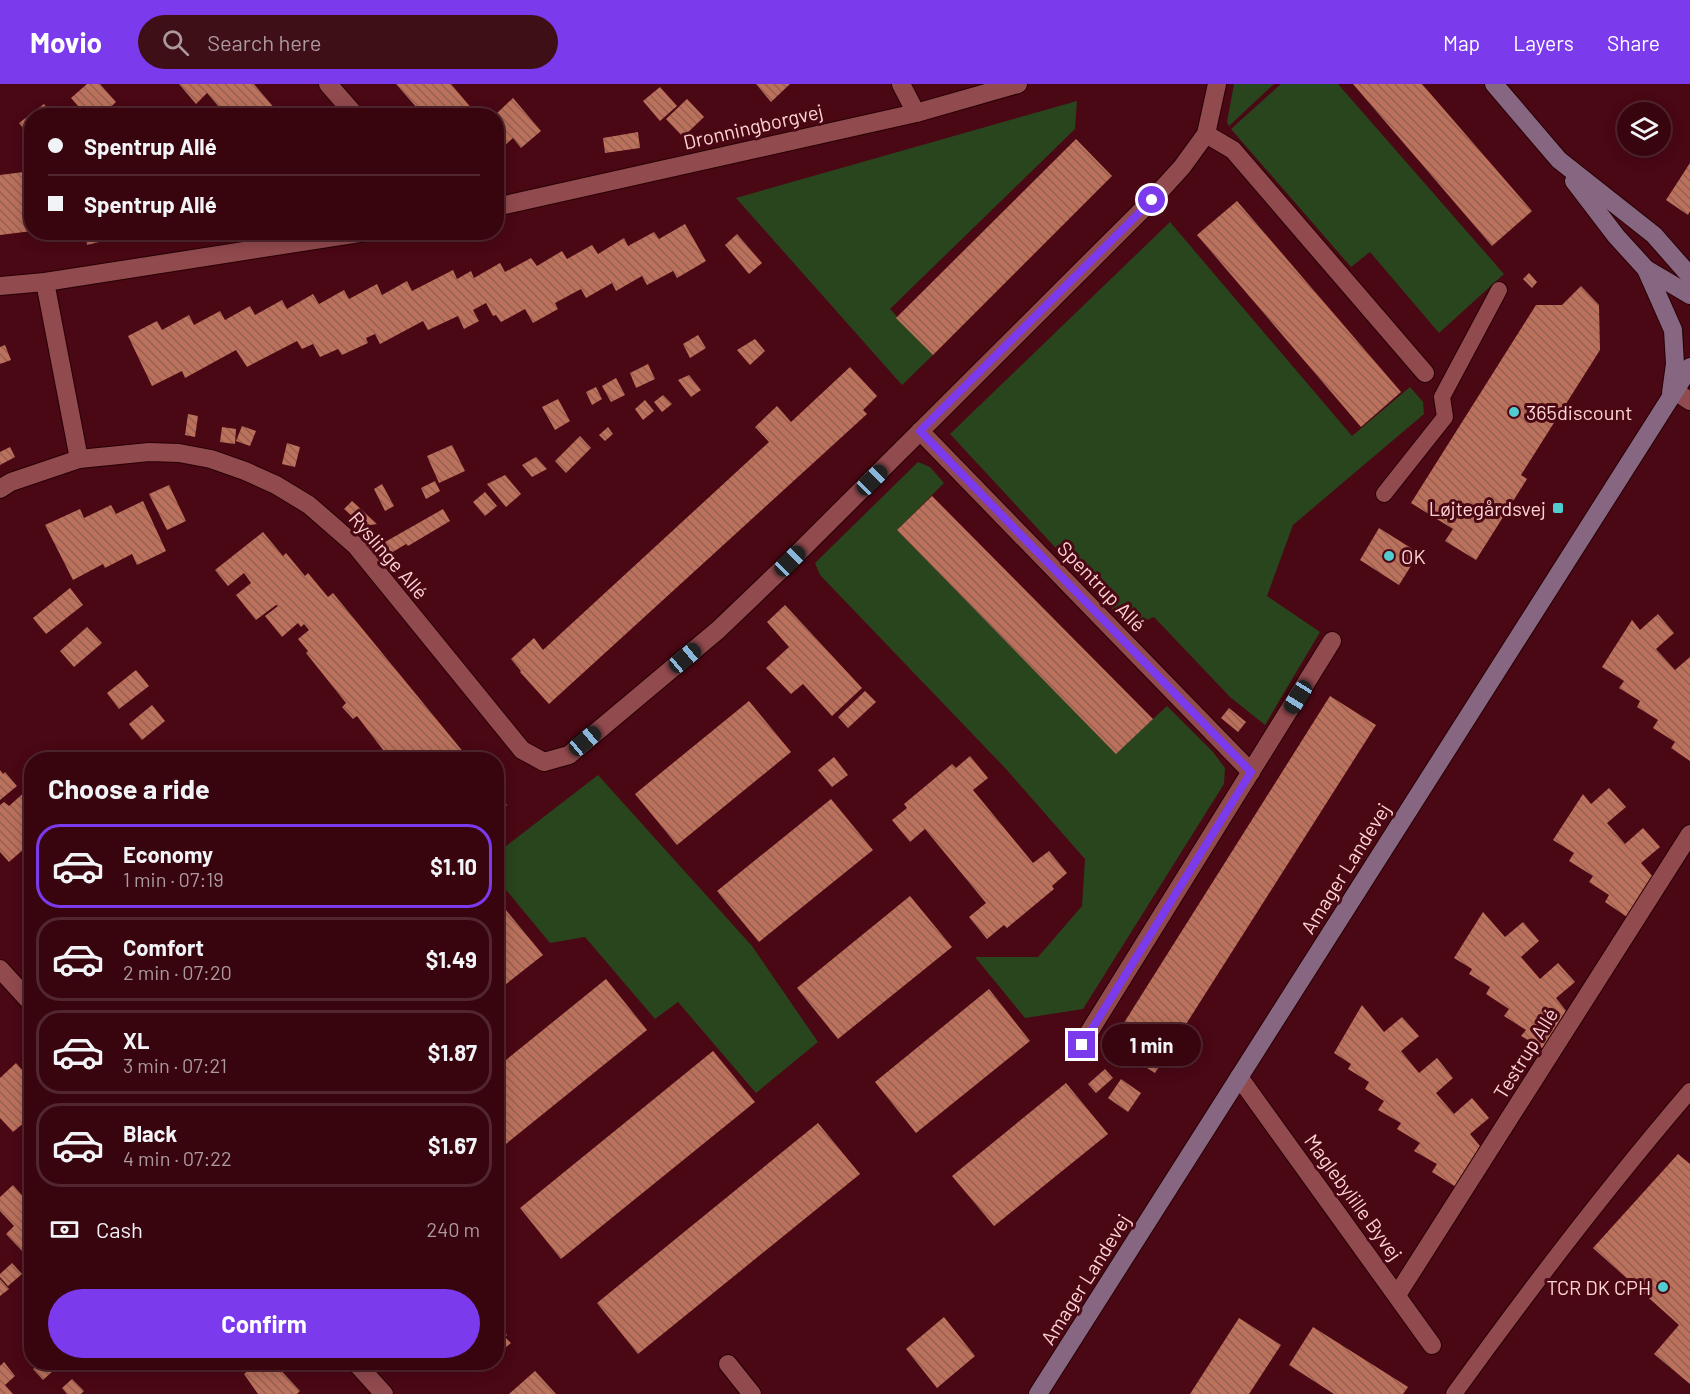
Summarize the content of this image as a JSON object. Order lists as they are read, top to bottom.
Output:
{
  "streets": {
    "street": [
      "Dronningborgvej",
      "Ryslinge Allé",
      "Spentrup Allé",
      "Amager Landevej",
      "Testrup Allé",
      "Maglebylille Byvej"
    ]
  },
  "crossings": [
    ["Ryslinge Allé", "Spentrup Allé"],
    ["Amager Landevej", "Maglebylille Byvej"],
    ["Testrup Allé", "Maglebylille Byvej"]
  ],
  "places": {
    "other": ["365discount", "OK", "TCR DK CPH"],
    "transit": ["Løjtegårdsvej"]
  },
  "page": {
    "header": "Movio",
    "search": "Search here",
    "nav": ["Map", "Layers", "Share"],
    "banner": ["Spentrup Allé", "Spentrup Allé"],
    "heading": "Choose a ride",
    "list": [
      {
        "name": "Economy",
        "note": "1 min · 07:19",
        "value": "$1.10"
      },
      {
        "name": "Comfort",
        "note": "2 min · 07:20",
        "value": "$1.49"
      },
      {
        "name": "XL",
        "note": "3 min · 07:21",
        "value": "$1.87"
      },
      {
        "name": "Black",
        "note": "4 min · 07:22",
        "value": "$1.67"
      }
    ],
    "bubble": "1 min",
    "pay": ["Cash", "240 m"],
    "buttons": "Confirm"
  }
}
